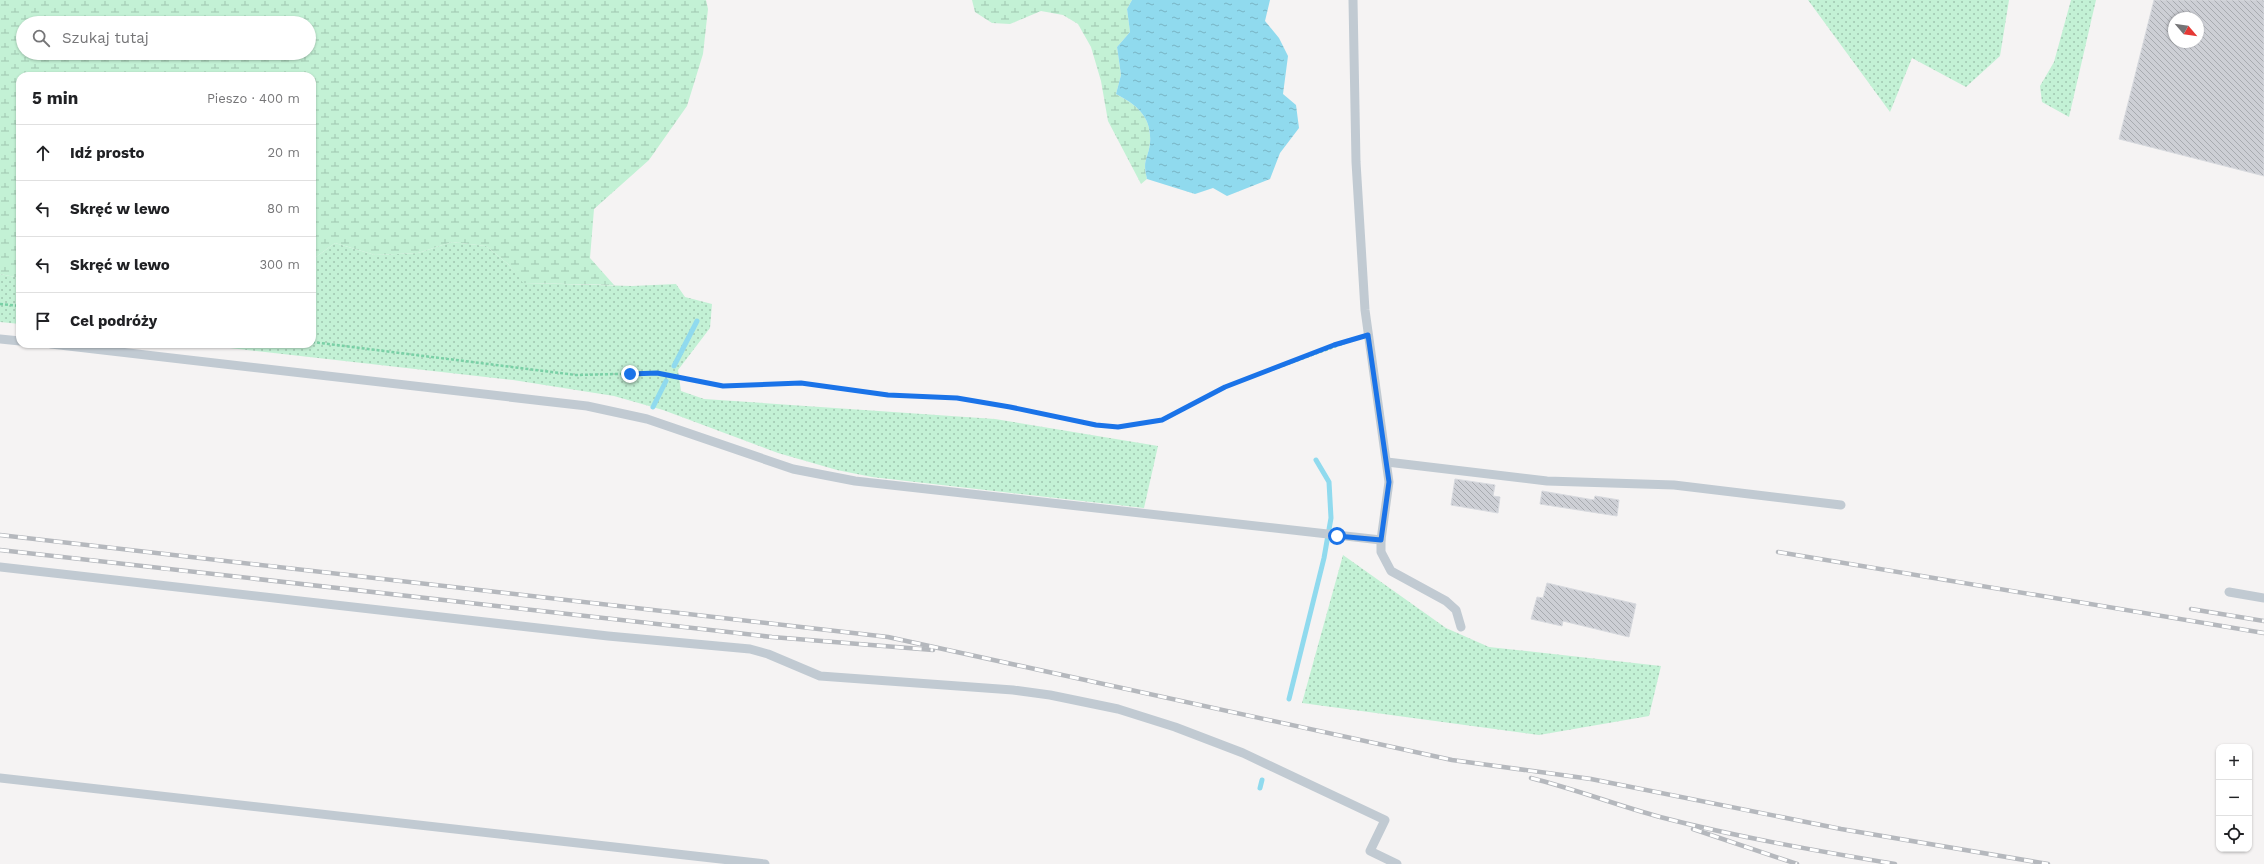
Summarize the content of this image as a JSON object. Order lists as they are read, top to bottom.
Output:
{
  "north": "bottom right",
  "page": {
    "search": "Szukaj tutaj",
    "heading": ["5 min", "Pieszo · 400 m"],
    "list": [
      ["Idź prosto", "20 m"],
      ["Skręć w lewo", "80 m"],
      ["Skręć w lewo", "300 m"],
      "Cel podróży"
    ],
    "map_buttons": ["+", "−"]
  }
}
